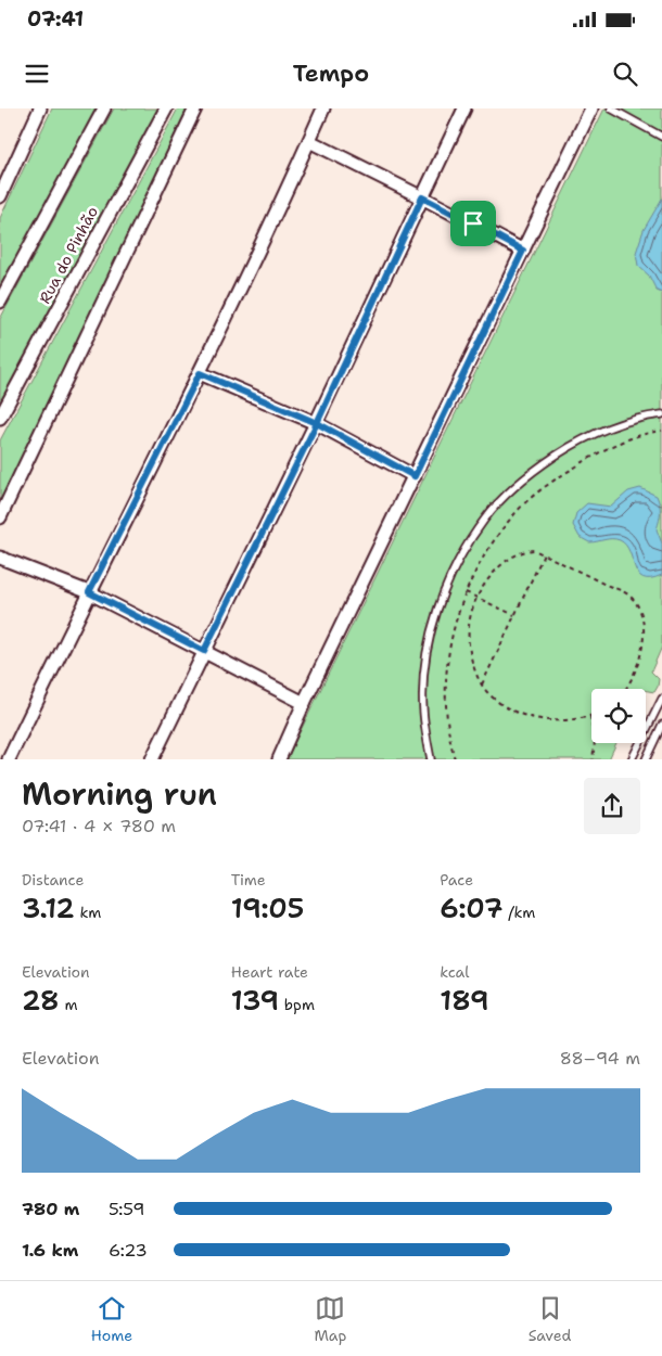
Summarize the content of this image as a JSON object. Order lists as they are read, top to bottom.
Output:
{
  "streets": {
    "street": ["Rua do Pinhão"]
  },
  "page": {
    "status": "07:41",
    "header": "Tempo",
    "heading": ["Morning run", "07:41 · 4 × 780 m"],
    "stats": [
      ["Distance", "3.12 km"],
      ["Time", "19:05"],
      ["Pace", "6:07 /km"],
      ["Elevation", "28 m"],
      ["Heart rate", "139 bpm"],
      ["kcal", "189"]
    ],
    "chart": ["Elevation", "88–94 m"],
    "list": [
      {
        "name": "780 m",
        "note": "5:59"
      },
      {
        "name": "1.6 km",
        "note": "6:23"
      }
    ],
    "tabs": ["Home", "Map", "Saved"]
  }
}
